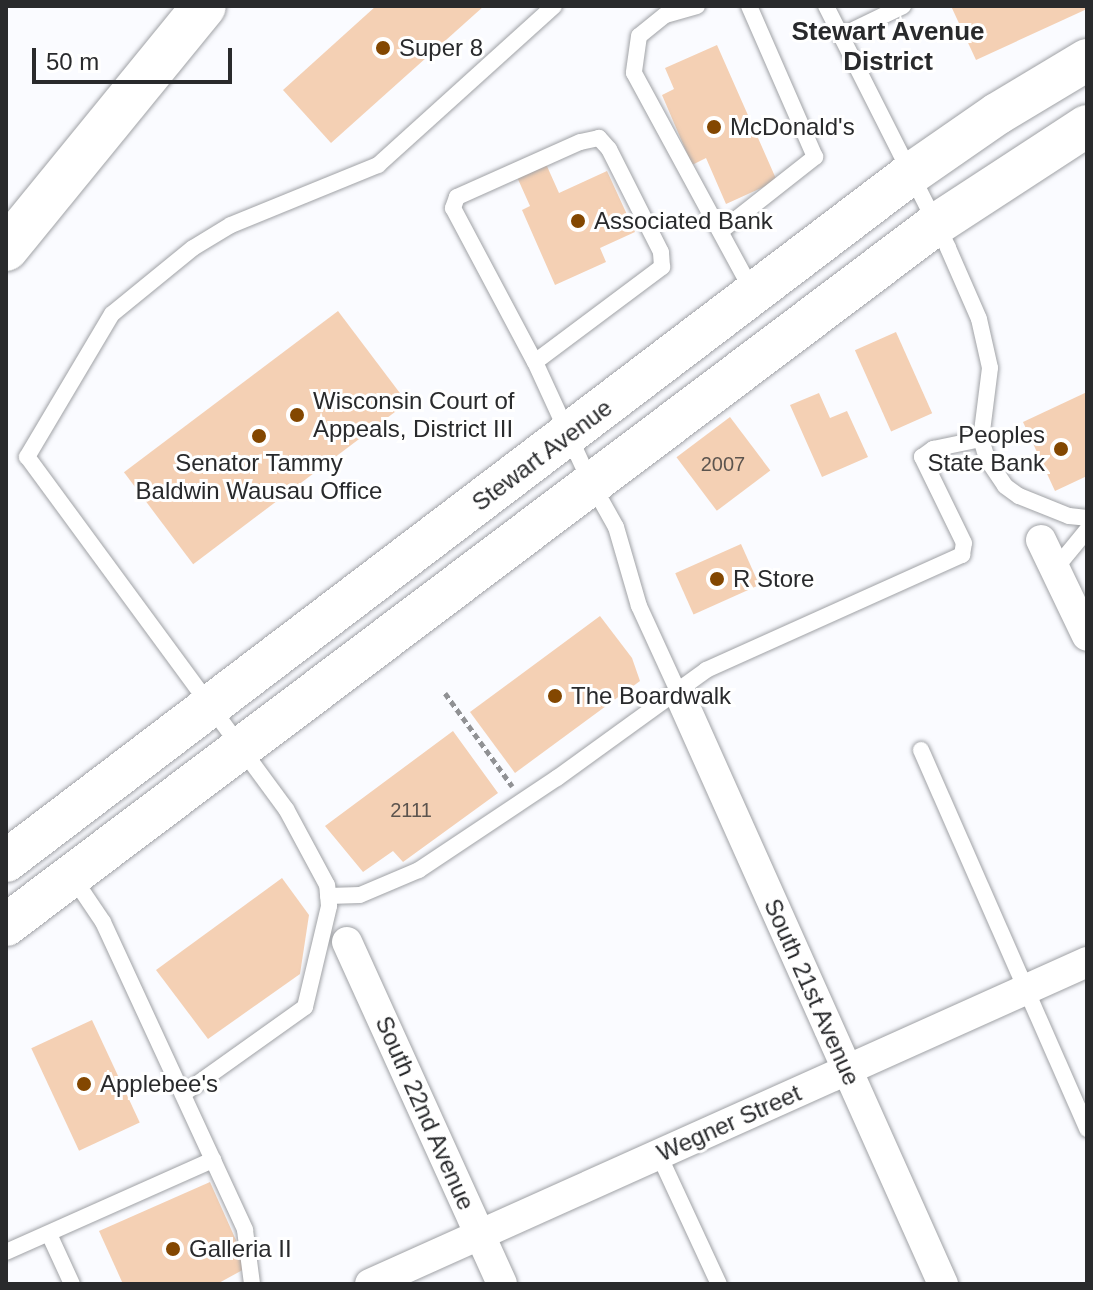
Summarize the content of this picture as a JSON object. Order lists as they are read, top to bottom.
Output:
{
  "streets": {
    "street": [
      "Stewart Avenue",
      "South 21st Avenue",
      "South 22nd Avenue",
      "Wegner Street"
    ]
  },
  "crossings": [
    ["South 21st Avenue", "Wegner Street"],
    ["South 22nd Avenue", "Wegner Street"]
  ],
  "districts": ["Stewart Avenue District"],
  "places": [
    "Super 8",
    "McDonald's",
    "Associated Bank",
    "Wisconsin Court of Appeals, District III",
    "Senator Tammy Baldwin Wausau Office",
    "Peoples State Bank",
    "R Store",
    "The Boardwalk",
    "Applebee's",
    "Galleria II"
  ],
  "house_numbers": ["2007", "2111"],
  "scale_bar": "50 m"
}
